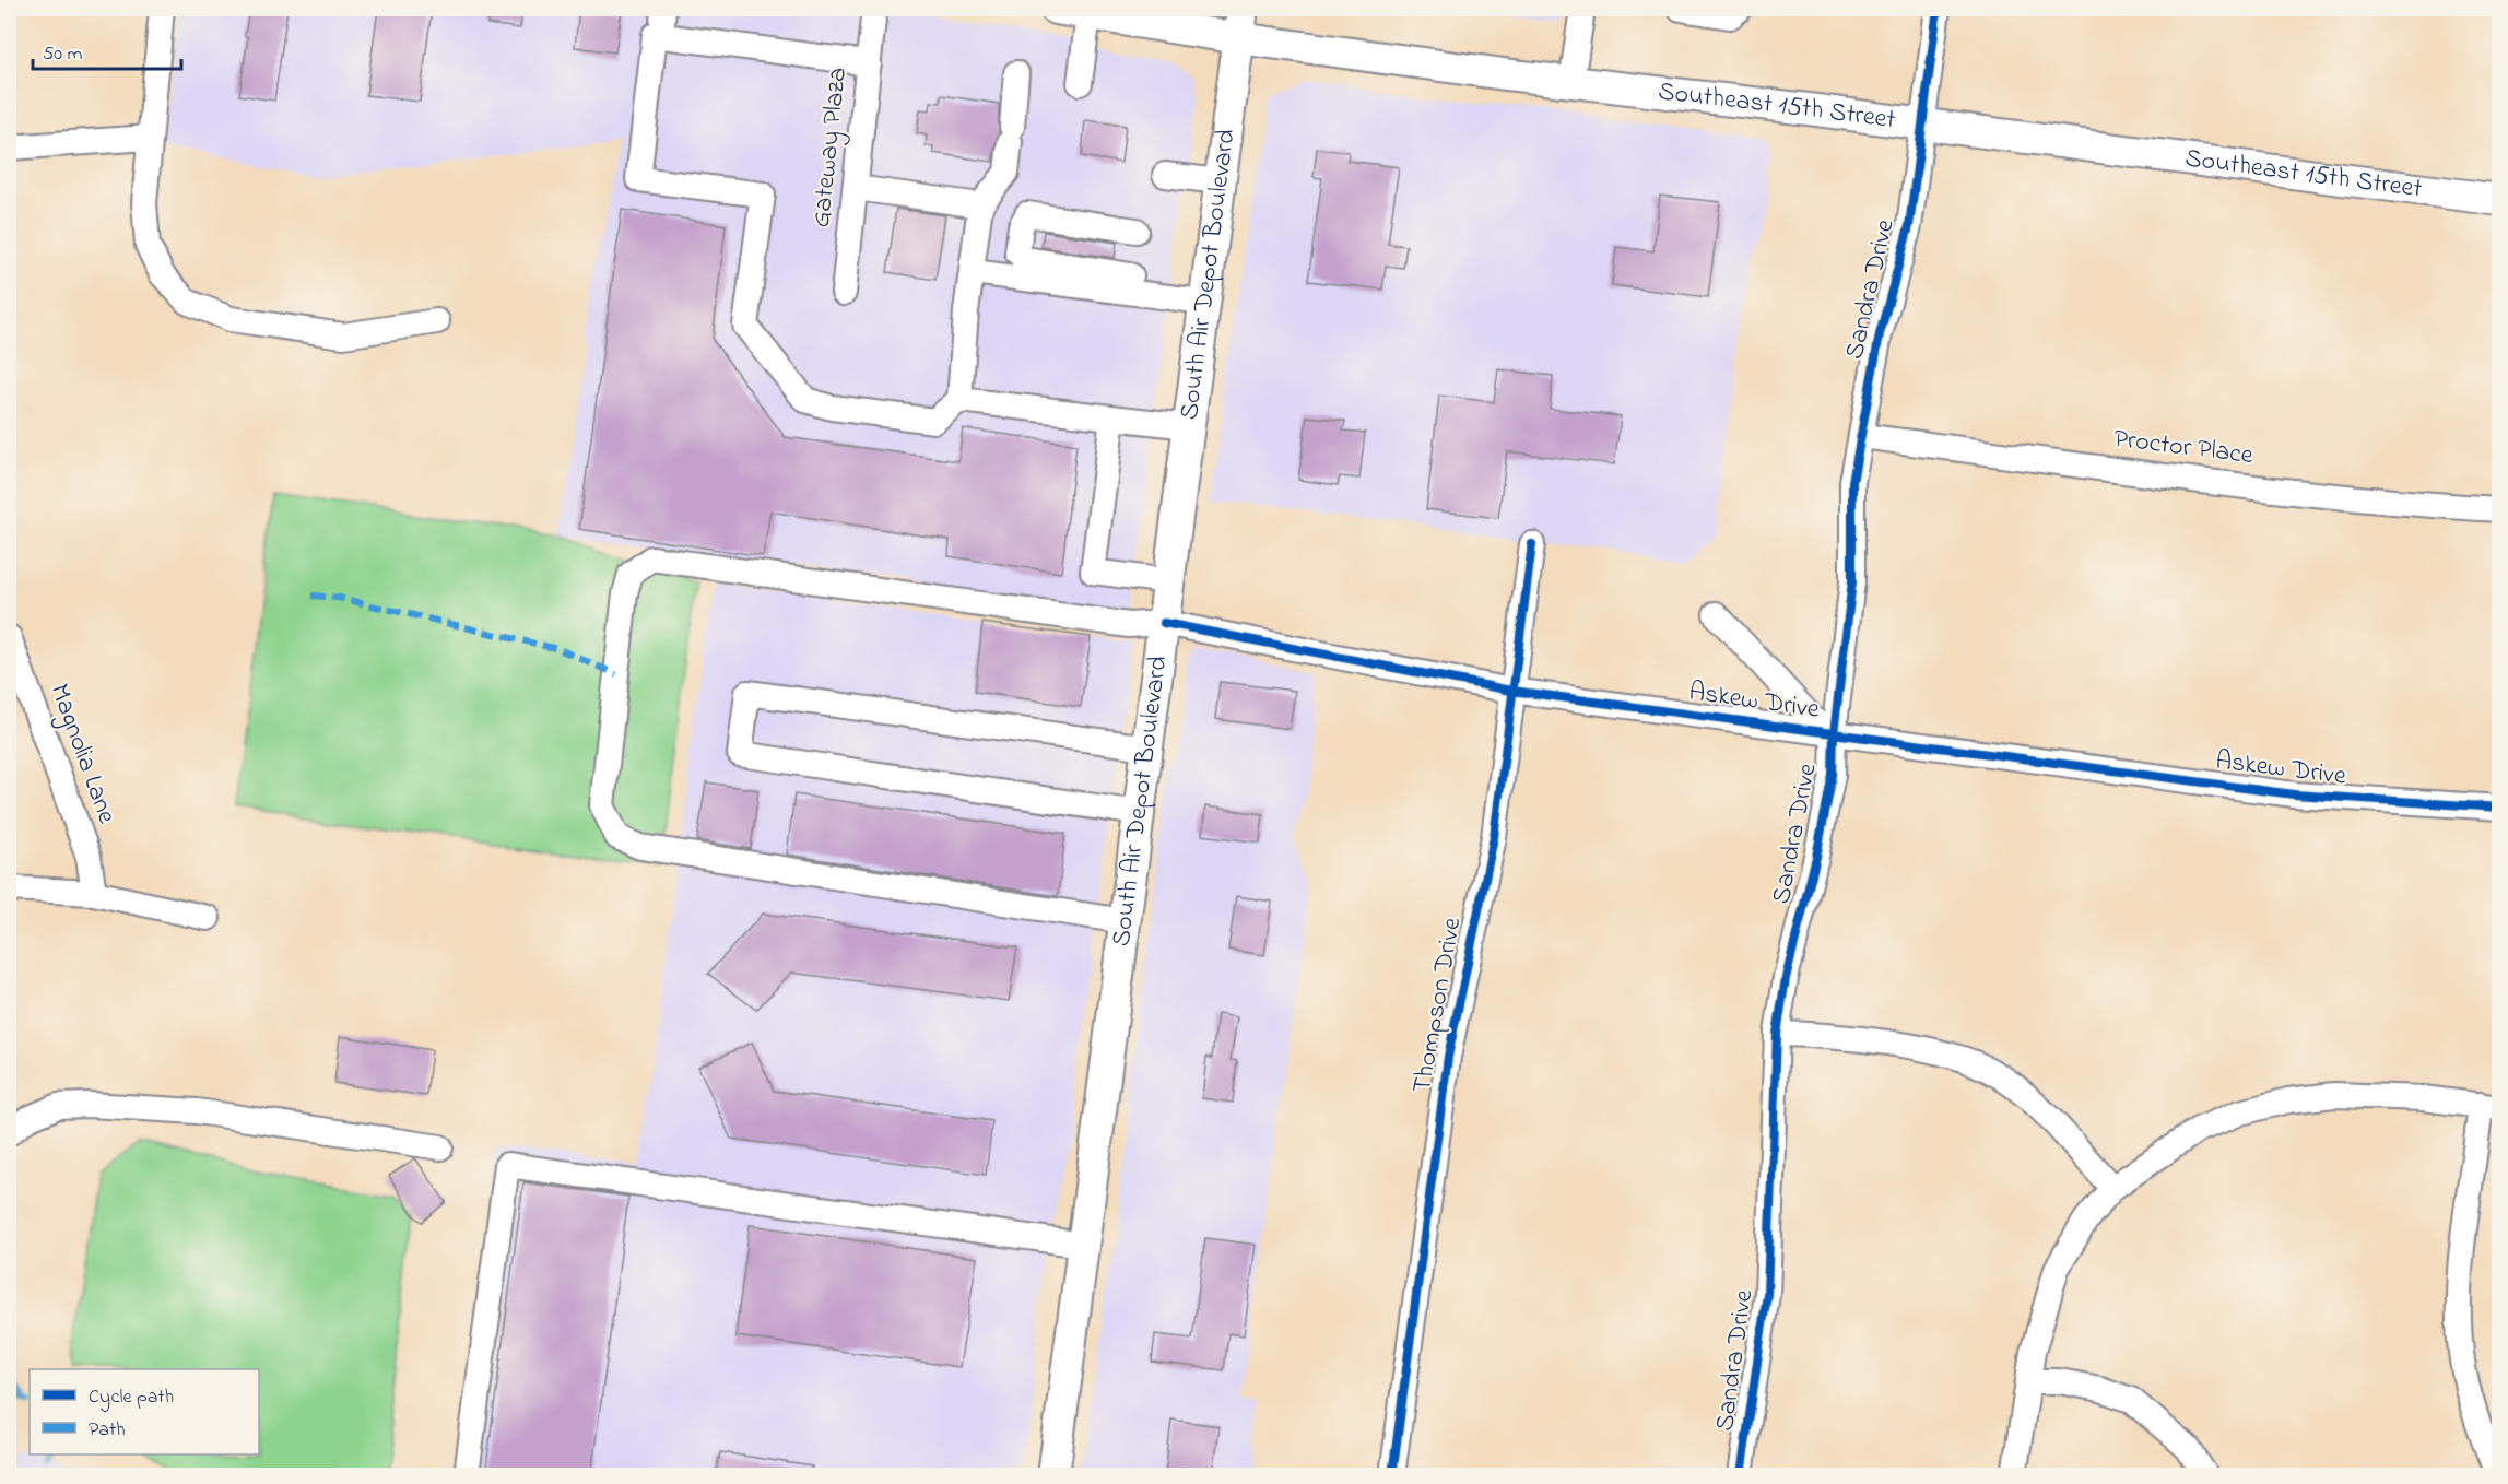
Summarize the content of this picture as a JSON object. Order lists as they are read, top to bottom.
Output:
{
  "streets": {
    "main road": ["Southeast 15th Street", "South Air Depot Boulevard"],
    "street": [
      "Gateway Plaza",
      "Sandra Drive",
      "Proctor Place",
      "Askew Drive",
      "Magnolia Lane",
      "Thompson Drive"
    ]
  },
  "crossings": [
    ["Southeast 15th Street", "South Air Depot Boulevard"],
    ["Southeast 15th Street", "Sandra Drive"],
    ["South Air Depot Boulevard", "Askew Drive"],
    ["Sandra Drive", "Proctor Place"],
    ["Sandra Drive", "Askew Drive"],
    ["Askew Drive", "Thompson Drive"]
  ],
  "legend": ["Cycle path", "Path"],
  "scale_bar": "50 m"
}
